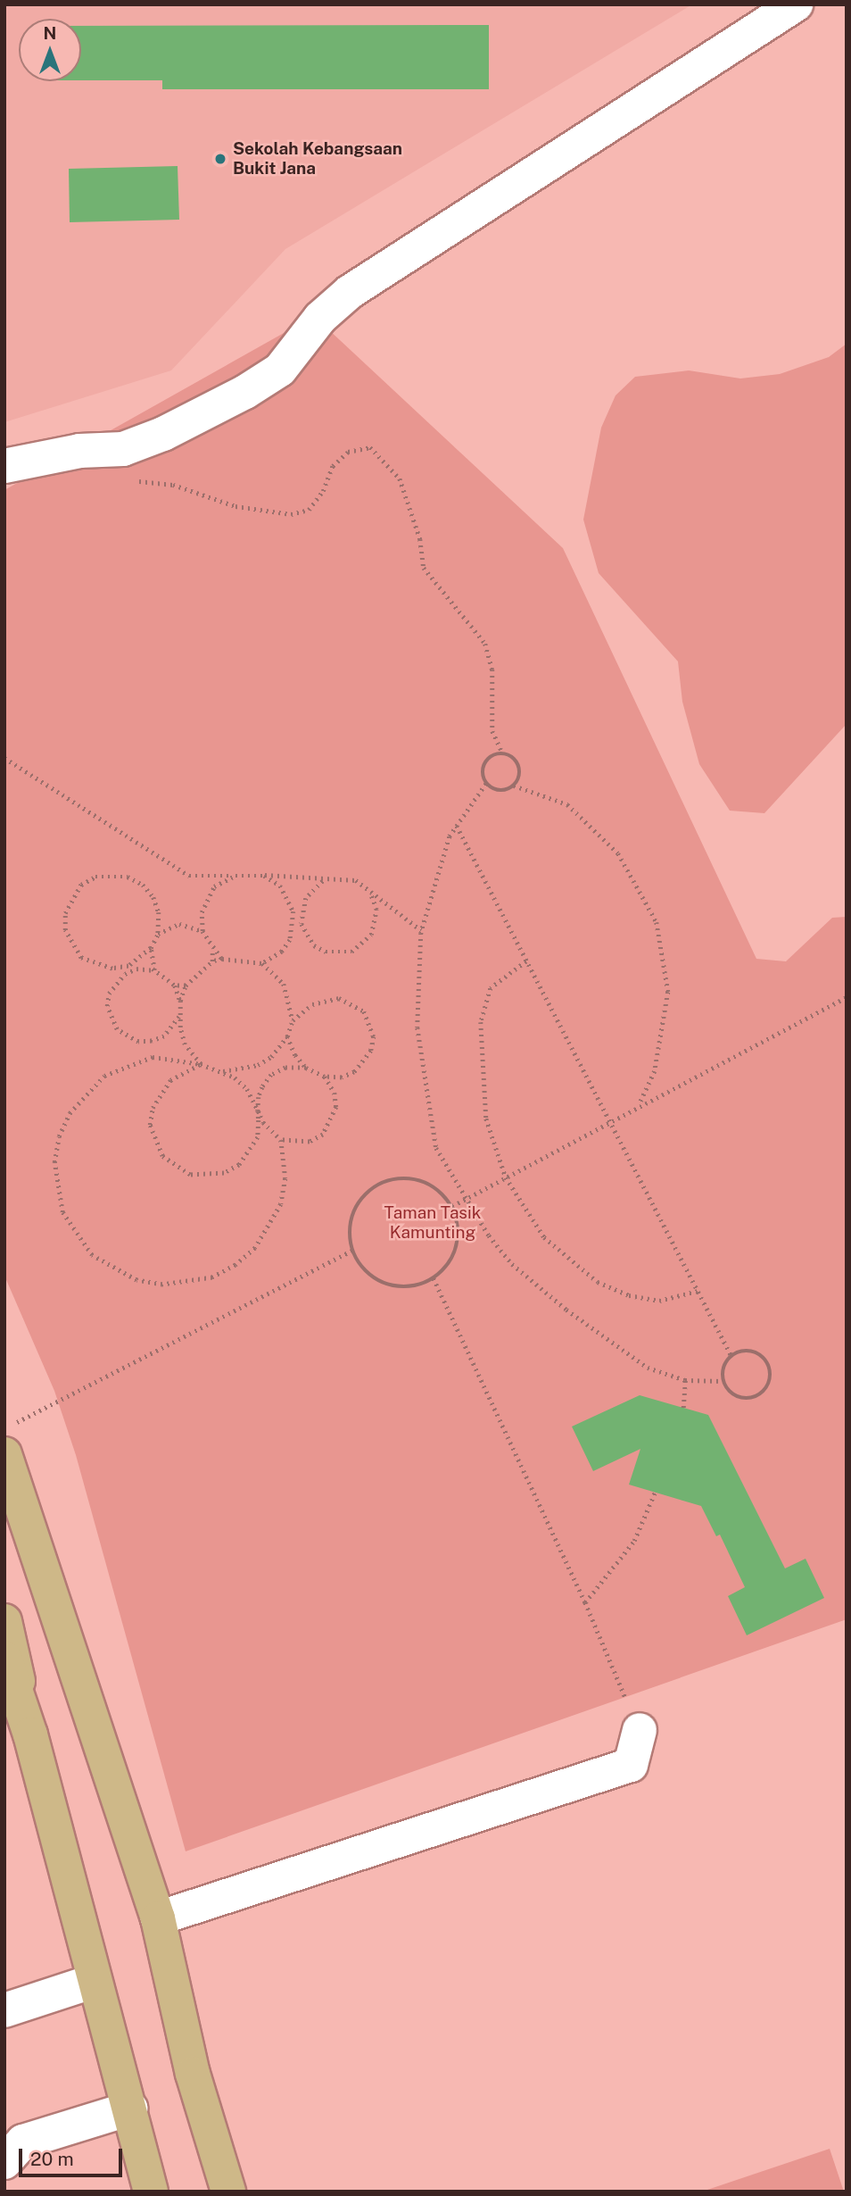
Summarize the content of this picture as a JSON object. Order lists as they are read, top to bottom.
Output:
{
  "parks": ["Taman Tasik Kamunting"],
  "places": ["Sekolah Kebangsaan Bukit Jana"],
  "scale_bar": "20 m",
  "north": "top"
}
